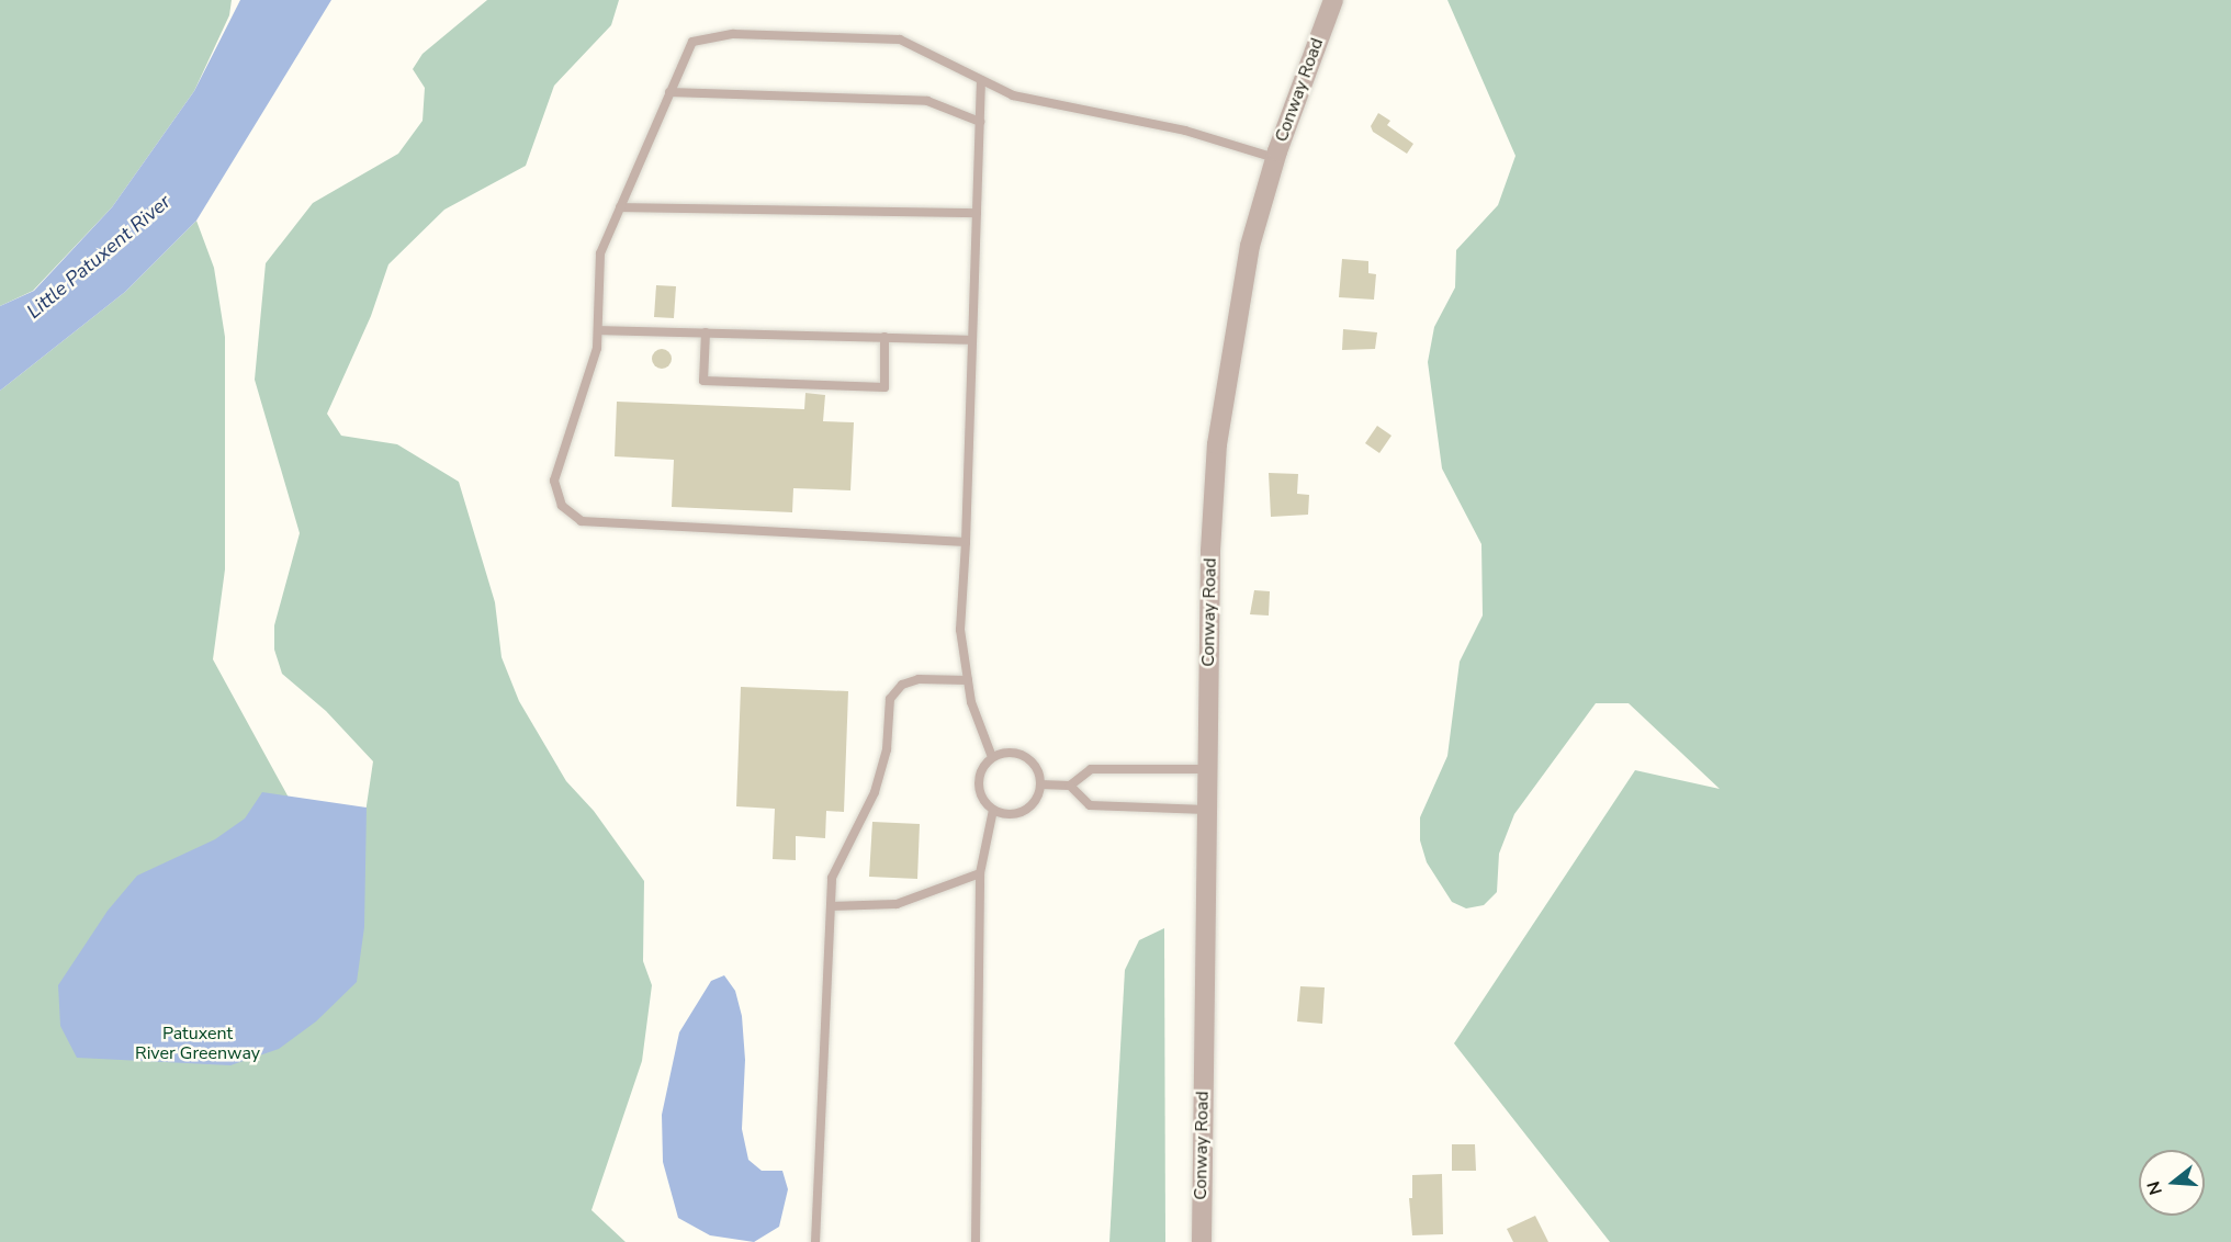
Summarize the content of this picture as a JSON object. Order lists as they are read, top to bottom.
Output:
{
  "streets": {
    "street": ["Conway Road"]
  },
  "water": ["Little Patuxent River"],
  "parks": ["Patuxent River Greenway"],
  "north": "left"
}
